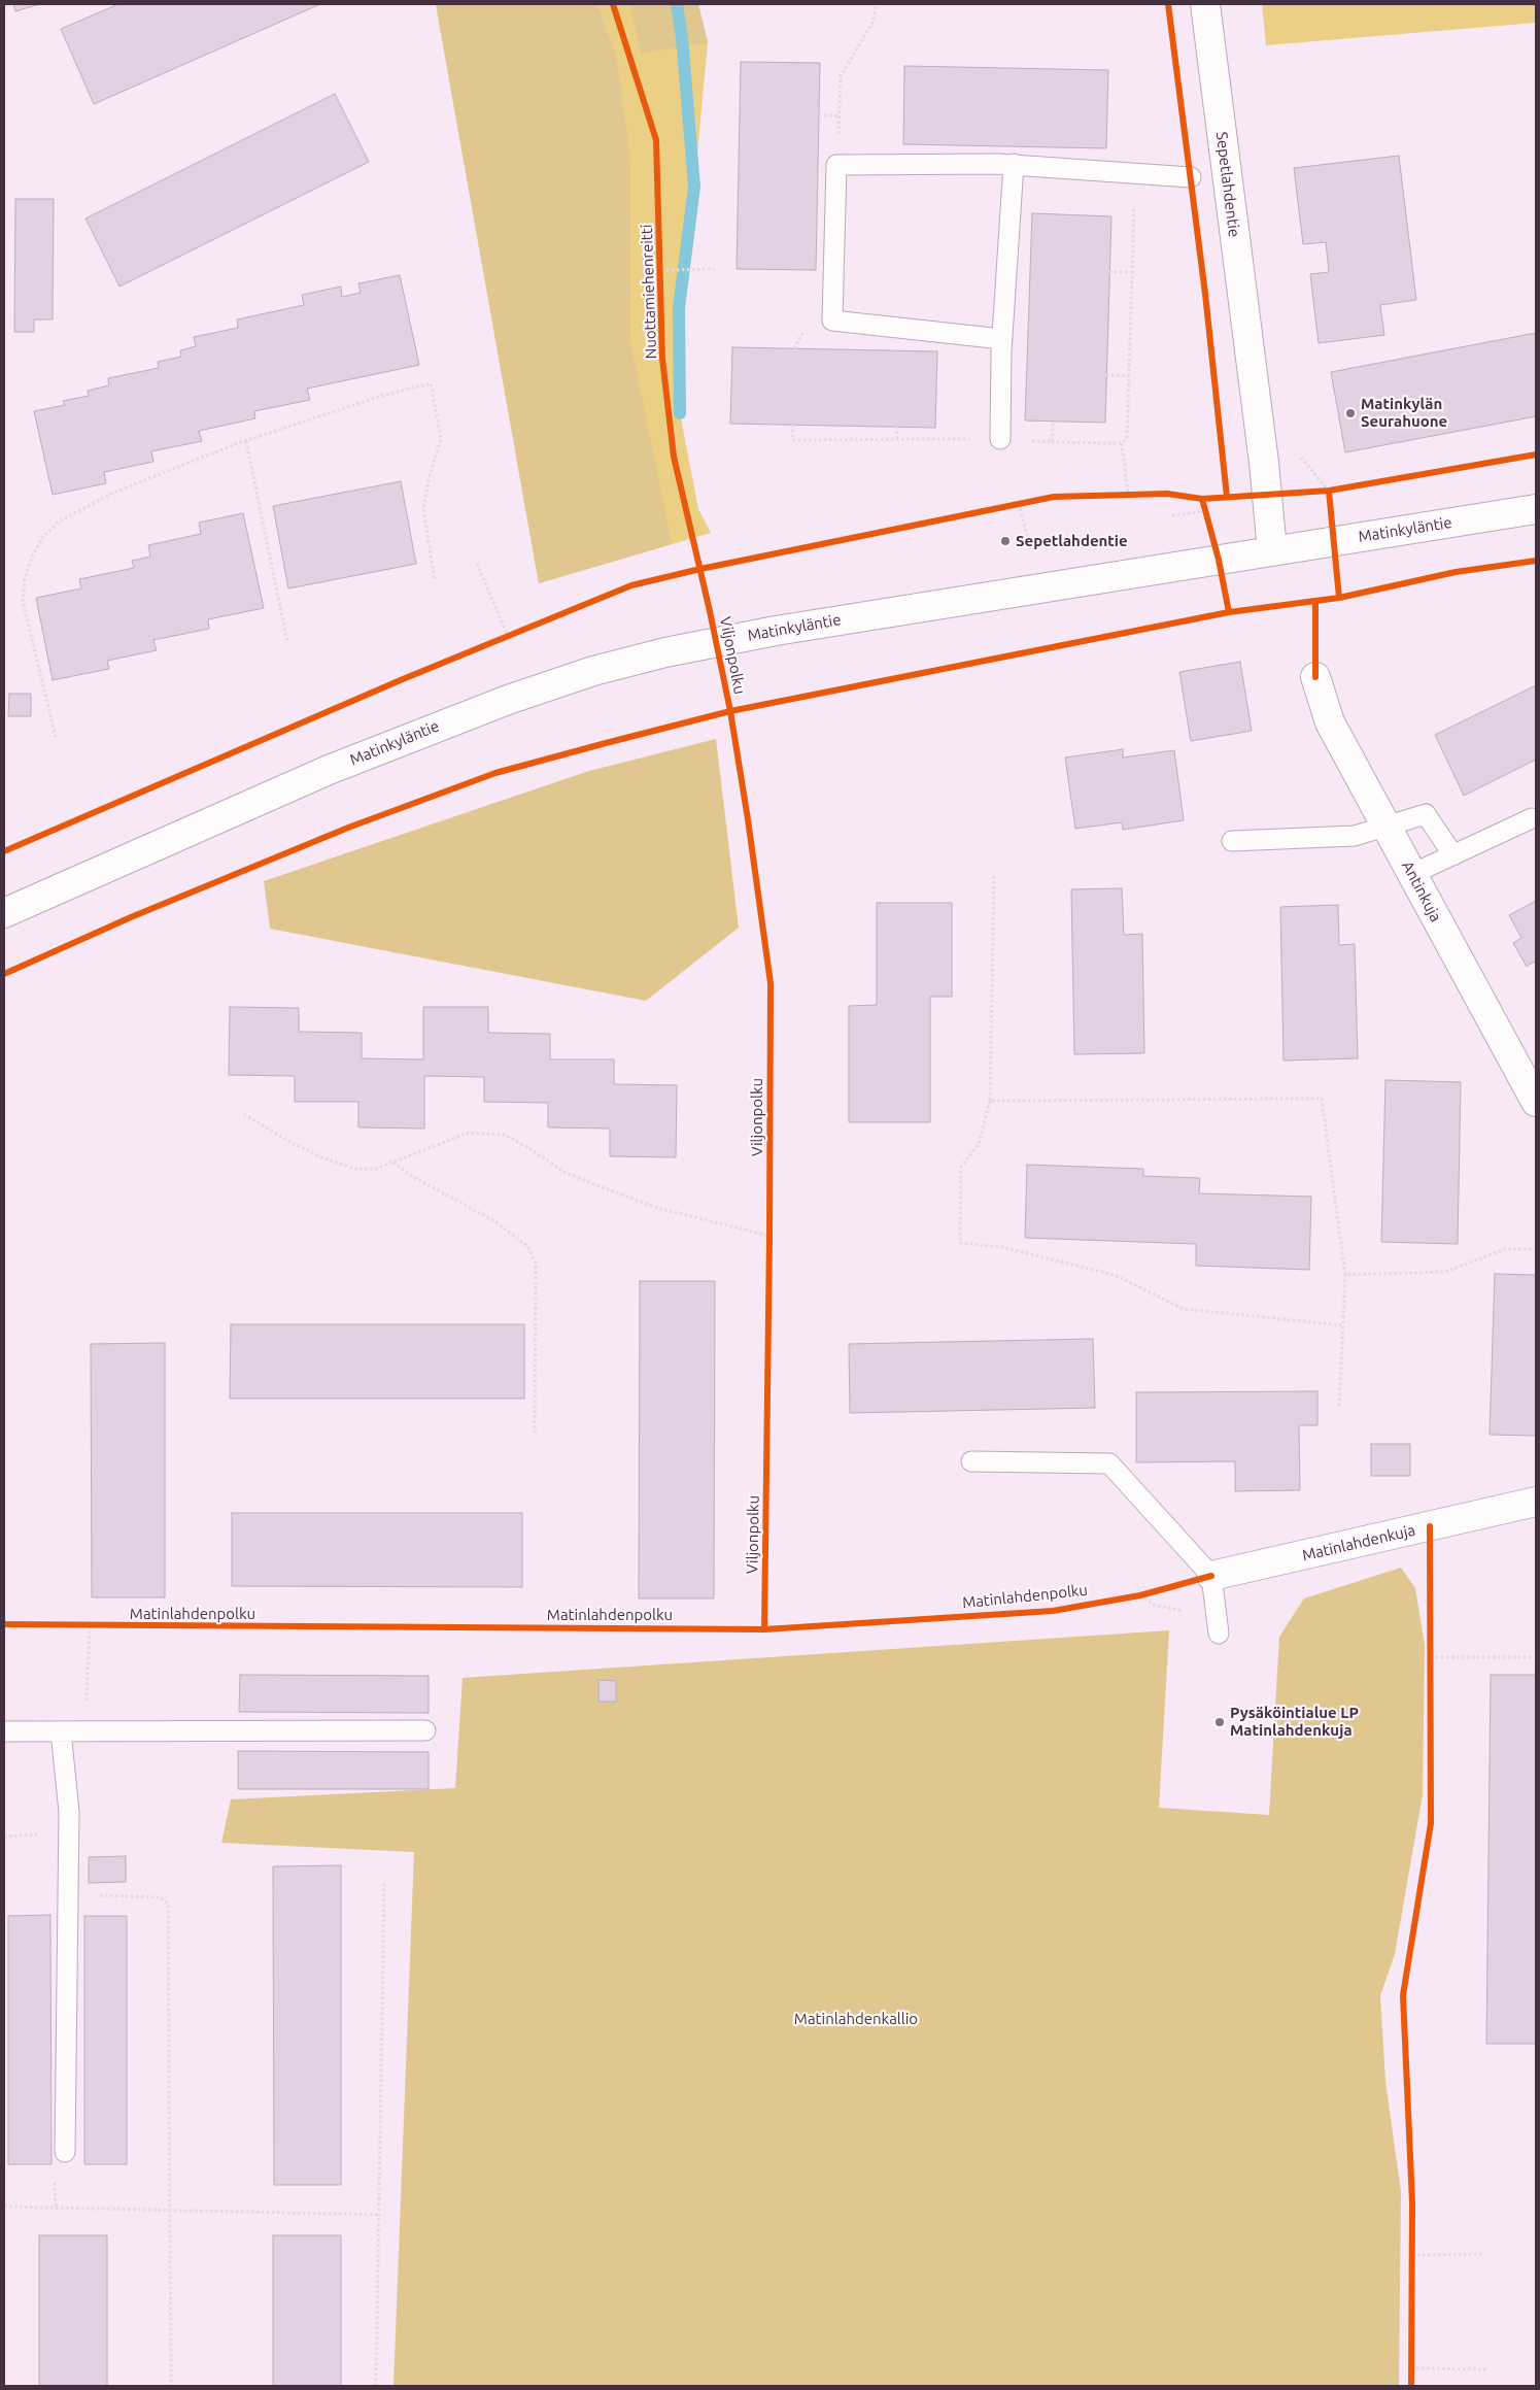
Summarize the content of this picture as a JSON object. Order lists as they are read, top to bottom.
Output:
{
  "streets": {
    "main road": [
      "Sepetlahdentie",
      "Matinkyläntie",
      "Antinkuja",
      "Matinlahdenkuja"
    ],
    "cycle path": ["Nuottamiehenreitti", "Matinlahdenpolku"]
  },
  "crossings": [
    ["Sepetlahdentie", "Matinkyläntie"]
  ],
  "parks": ["Matinlahdenkallio"],
  "places": ["Matinkylän Seurahuone", "Sepetlahdentie", "Pysäköintialue LP Matinlahdenkuja"]
}
